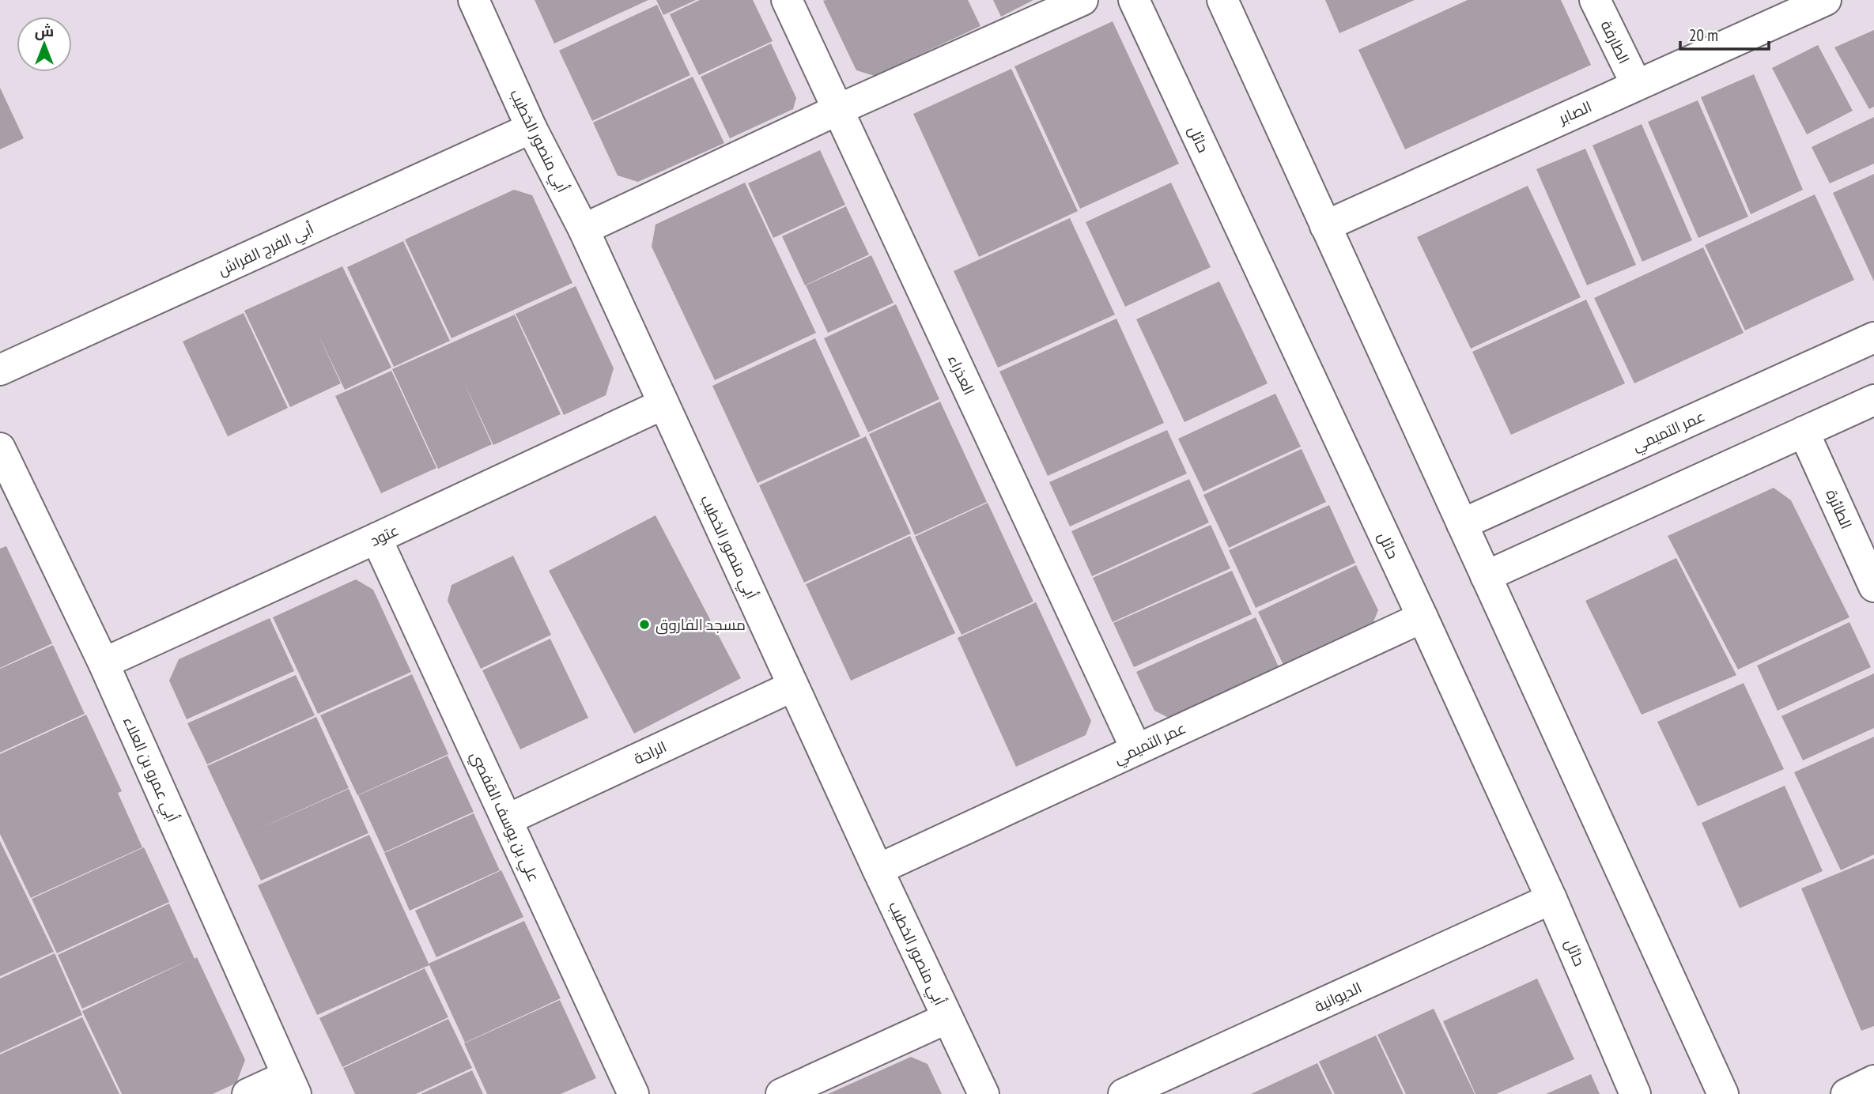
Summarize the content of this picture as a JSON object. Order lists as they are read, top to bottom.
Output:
{
  "streets": {
    "street": [
      "الطارفة",
      "الصابر",
      "حائل",
      "أبي منصور الخطيب",
      "أبي الفرج الفراش",
      "العذراء",
      "عمر التميمي",
      "الطائرة",
      "عتود",
      "الراحة",
      "أبي عمرو بن العلاء",
      "علي بن يوسف القفصي",
      "الديوانية"
    ]
  },
  "crossings": [
    ["الطارفة", "الصابر"],
    ["حائل", "عمر التميمي"],
    ["حائل", "الديوانية"],
    ["أبي منصور الخطيب", "أبي الفرج الفراش"],
    ["أبي منصور الخطيب", "عمر التميمي"],
    ["أبي منصور الخطيب", "عتود"],
    ["أبي منصور الخطيب", "الراحة"],
    ["العذراء", "عمر التميمي"],
    ["عتود", "أبي عمرو بن العلاء"],
    ["عتود", "علي بن يوسف القفصي"],
    ["الراحة", "علي بن يوسف القفصي"]
  ],
  "places": ["مسجد الفاروق"],
  "scale_bar": "20 m",
  "north": "top"
}
